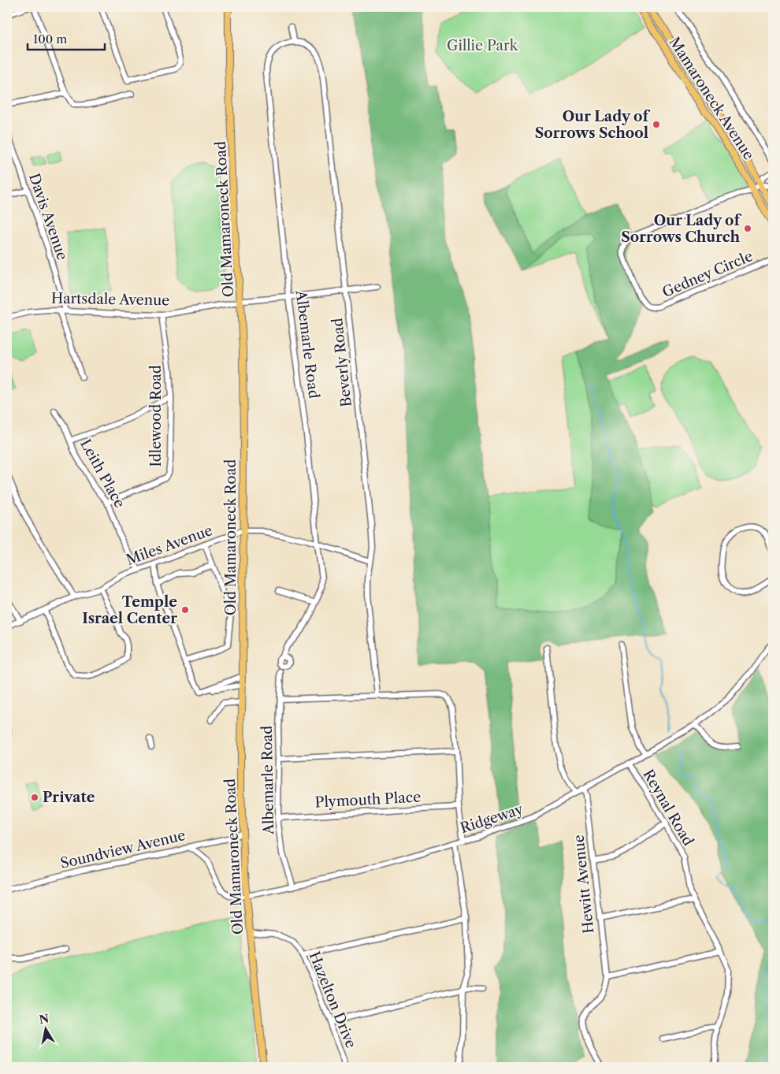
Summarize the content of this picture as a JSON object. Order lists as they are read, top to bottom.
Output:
{
  "streets": {
    "main road": ["Mamaroneck Avenue", "Old Mamaroneck Road"],
    "street": [
      "Davis Avenue",
      "Gedney Circle",
      "Hartsdale Avenue",
      "Albemarle Road",
      "Beverly Road",
      "Idlewood Road",
      "Leith Place",
      "Miles Avenue",
      "Plymouth Place",
      "Reynal Road",
      "Ridgeway",
      "Soundview Avenue",
      "Hewitt Avenue",
      "Hazelton Drive"
    ]
  },
  "crossings": [
    ["Mamaroneck Avenue", "Gedney Circle"],
    ["Davis Avenue", "Hartsdale Avenue"],
    ["Old Mamaroneck Road", "Hartsdale Avenue"],
    ["Old Mamaroneck Road", "Miles Avenue"],
    ["Old Mamaroneck Road", "Ridgeway"],
    ["Old Mamaroneck Road", "Soundview Avenue"],
    ["Old Mamaroneck Road", "Hazelton Drive"],
    ["Hartsdale Avenue", "Albemarle Road"],
    ["Hartsdale Avenue", "Beverly Road"],
    ["Hartsdale Avenue", "Idlewood Road"],
    ["Albemarle Road", "Beverly Road"],
    ["Albemarle Road", "Miles Avenue"],
    ["Albemarle Road", "Plymouth Place"],
    ["Albemarle Road", "Ridgeway"],
    ["Beverly Road", "Miles Avenue"],
    ["Idlewood Road", "Leith Place"],
    ["Leith Place", "Miles Avenue"],
    ["Reynal Road", "Ridgeway"],
    ["Ridgeway", "Soundview Avenue"],
    ["Ridgeway", "Hewitt Avenue"]
  ],
  "parks": ["Gillie Park"],
  "places": [
    "Our Lady of Sorrows School",
    "Our Lady of Sorrows Church",
    "Temple Israel Center",
    "Private"
  ],
  "scale_bar": "100 m",
  "north": "top"
}
